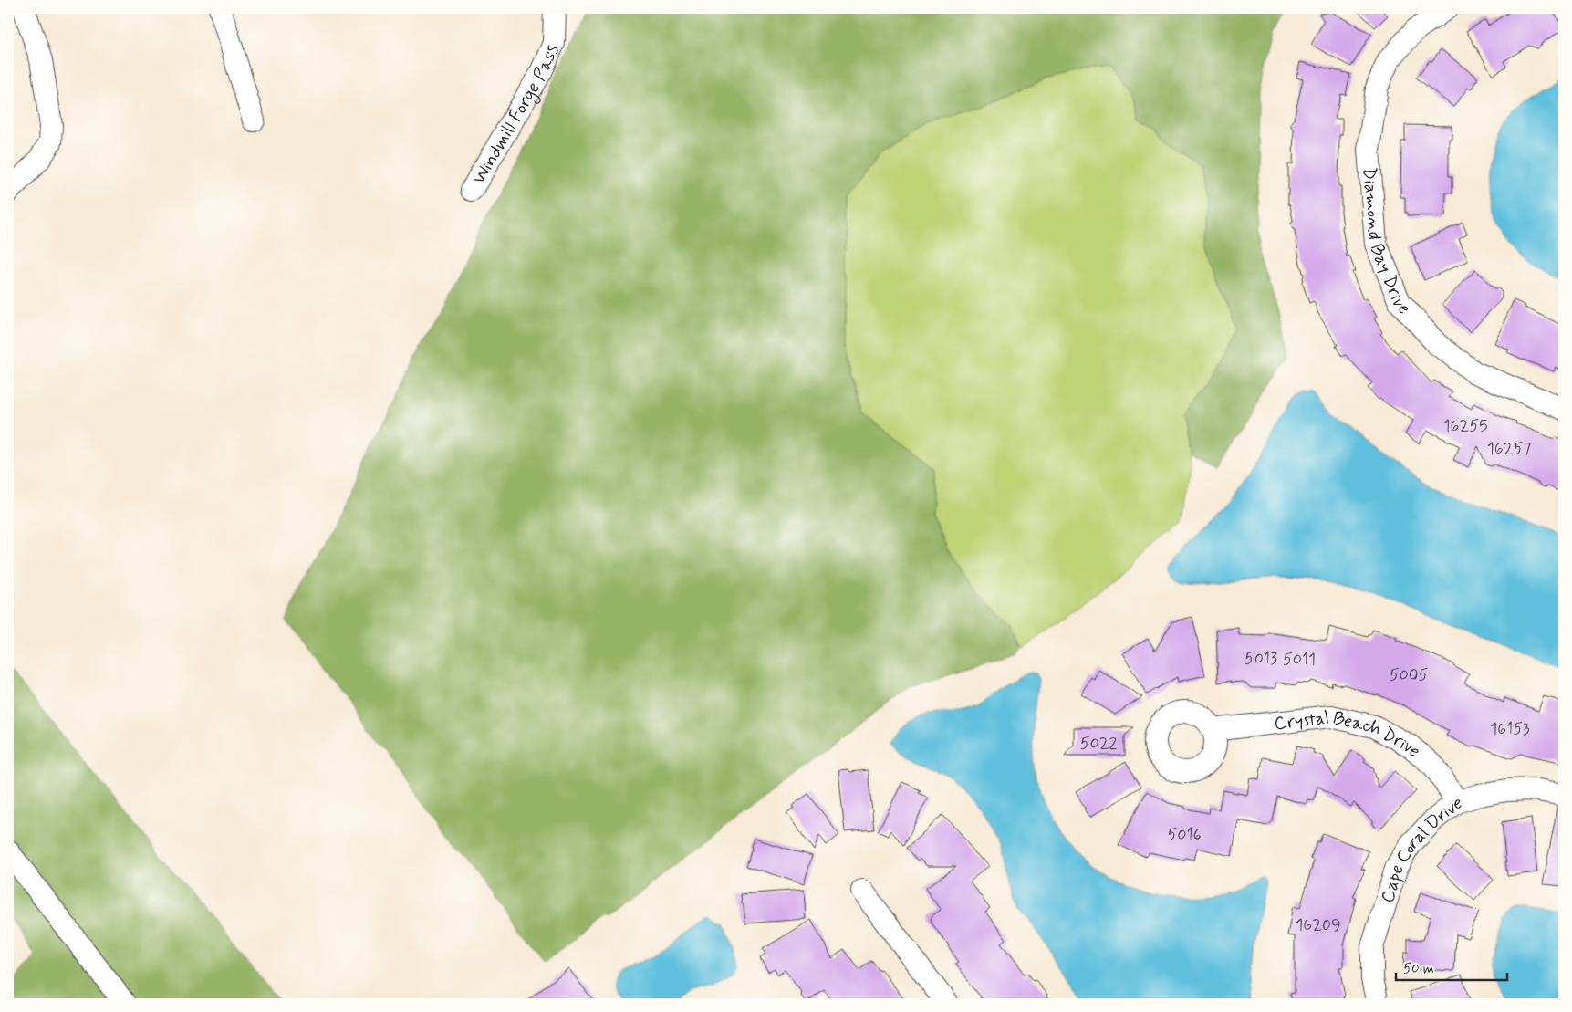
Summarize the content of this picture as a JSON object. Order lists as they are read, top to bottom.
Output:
{
  "streets": {
    "street": [
      "Windmill Forge Pass",
      "Diamond Bay Drive",
      "Crystal Beach Drive",
      "Cape Coral Drive"
    ]
  },
  "crossings": [
    ["Crystal Beach Drive", "Cape Coral Drive"]
  ],
  "house_numbers": [
    "16255",
    "16257",
    "5013",
    "5011",
    "5005",
    "16153",
    "5022",
    "5016",
    "16209"
  ],
  "scale_bar": "50 m"
}
